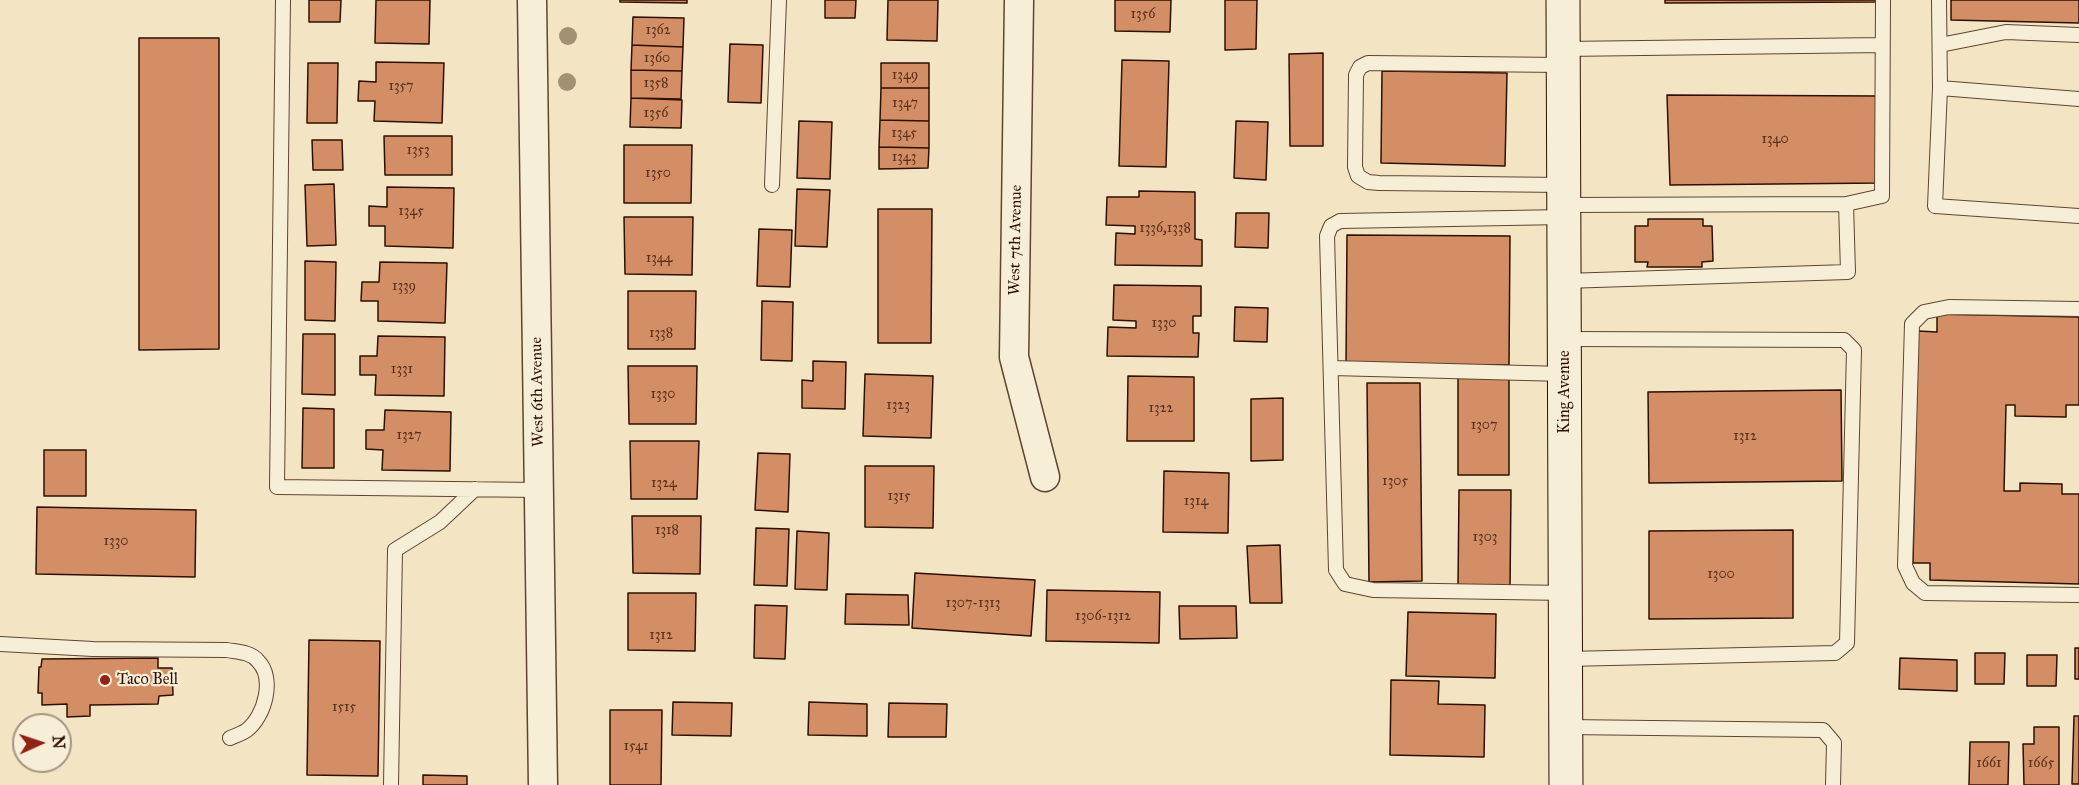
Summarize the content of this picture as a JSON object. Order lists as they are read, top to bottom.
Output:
{
  "streets": {
    "street": ["West 7th Avenue", "West 6th Avenue", "King Avenue"]
  },
  "places": ["Taco Bell"],
  "house_numbers": [
    "1356",
    "1362",
    "1360",
    "1349",
    "1358",
    "1357",
    "1347",
    "1356",
    "1345",
    "1340",
    "1353",
    "1343",
    "1350",
    "1345",
    "1336,1338",
    "1344",
    "1339",
    "1330",
    "1338",
    "1331",
    "1330",
    "1323",
    "1322",
    "1307",
    "1327",
    "1312",
    "1305",
    "1324",
    "1315",
    "1314",
    "1318",
    "1303",
    "1330",
    "1300",
    "1307-1313",
    "1306-1312",
    "1312",
    "1515",
    "1541",
    "1661",
    "1665"
  ],
  "north": "right"
}
